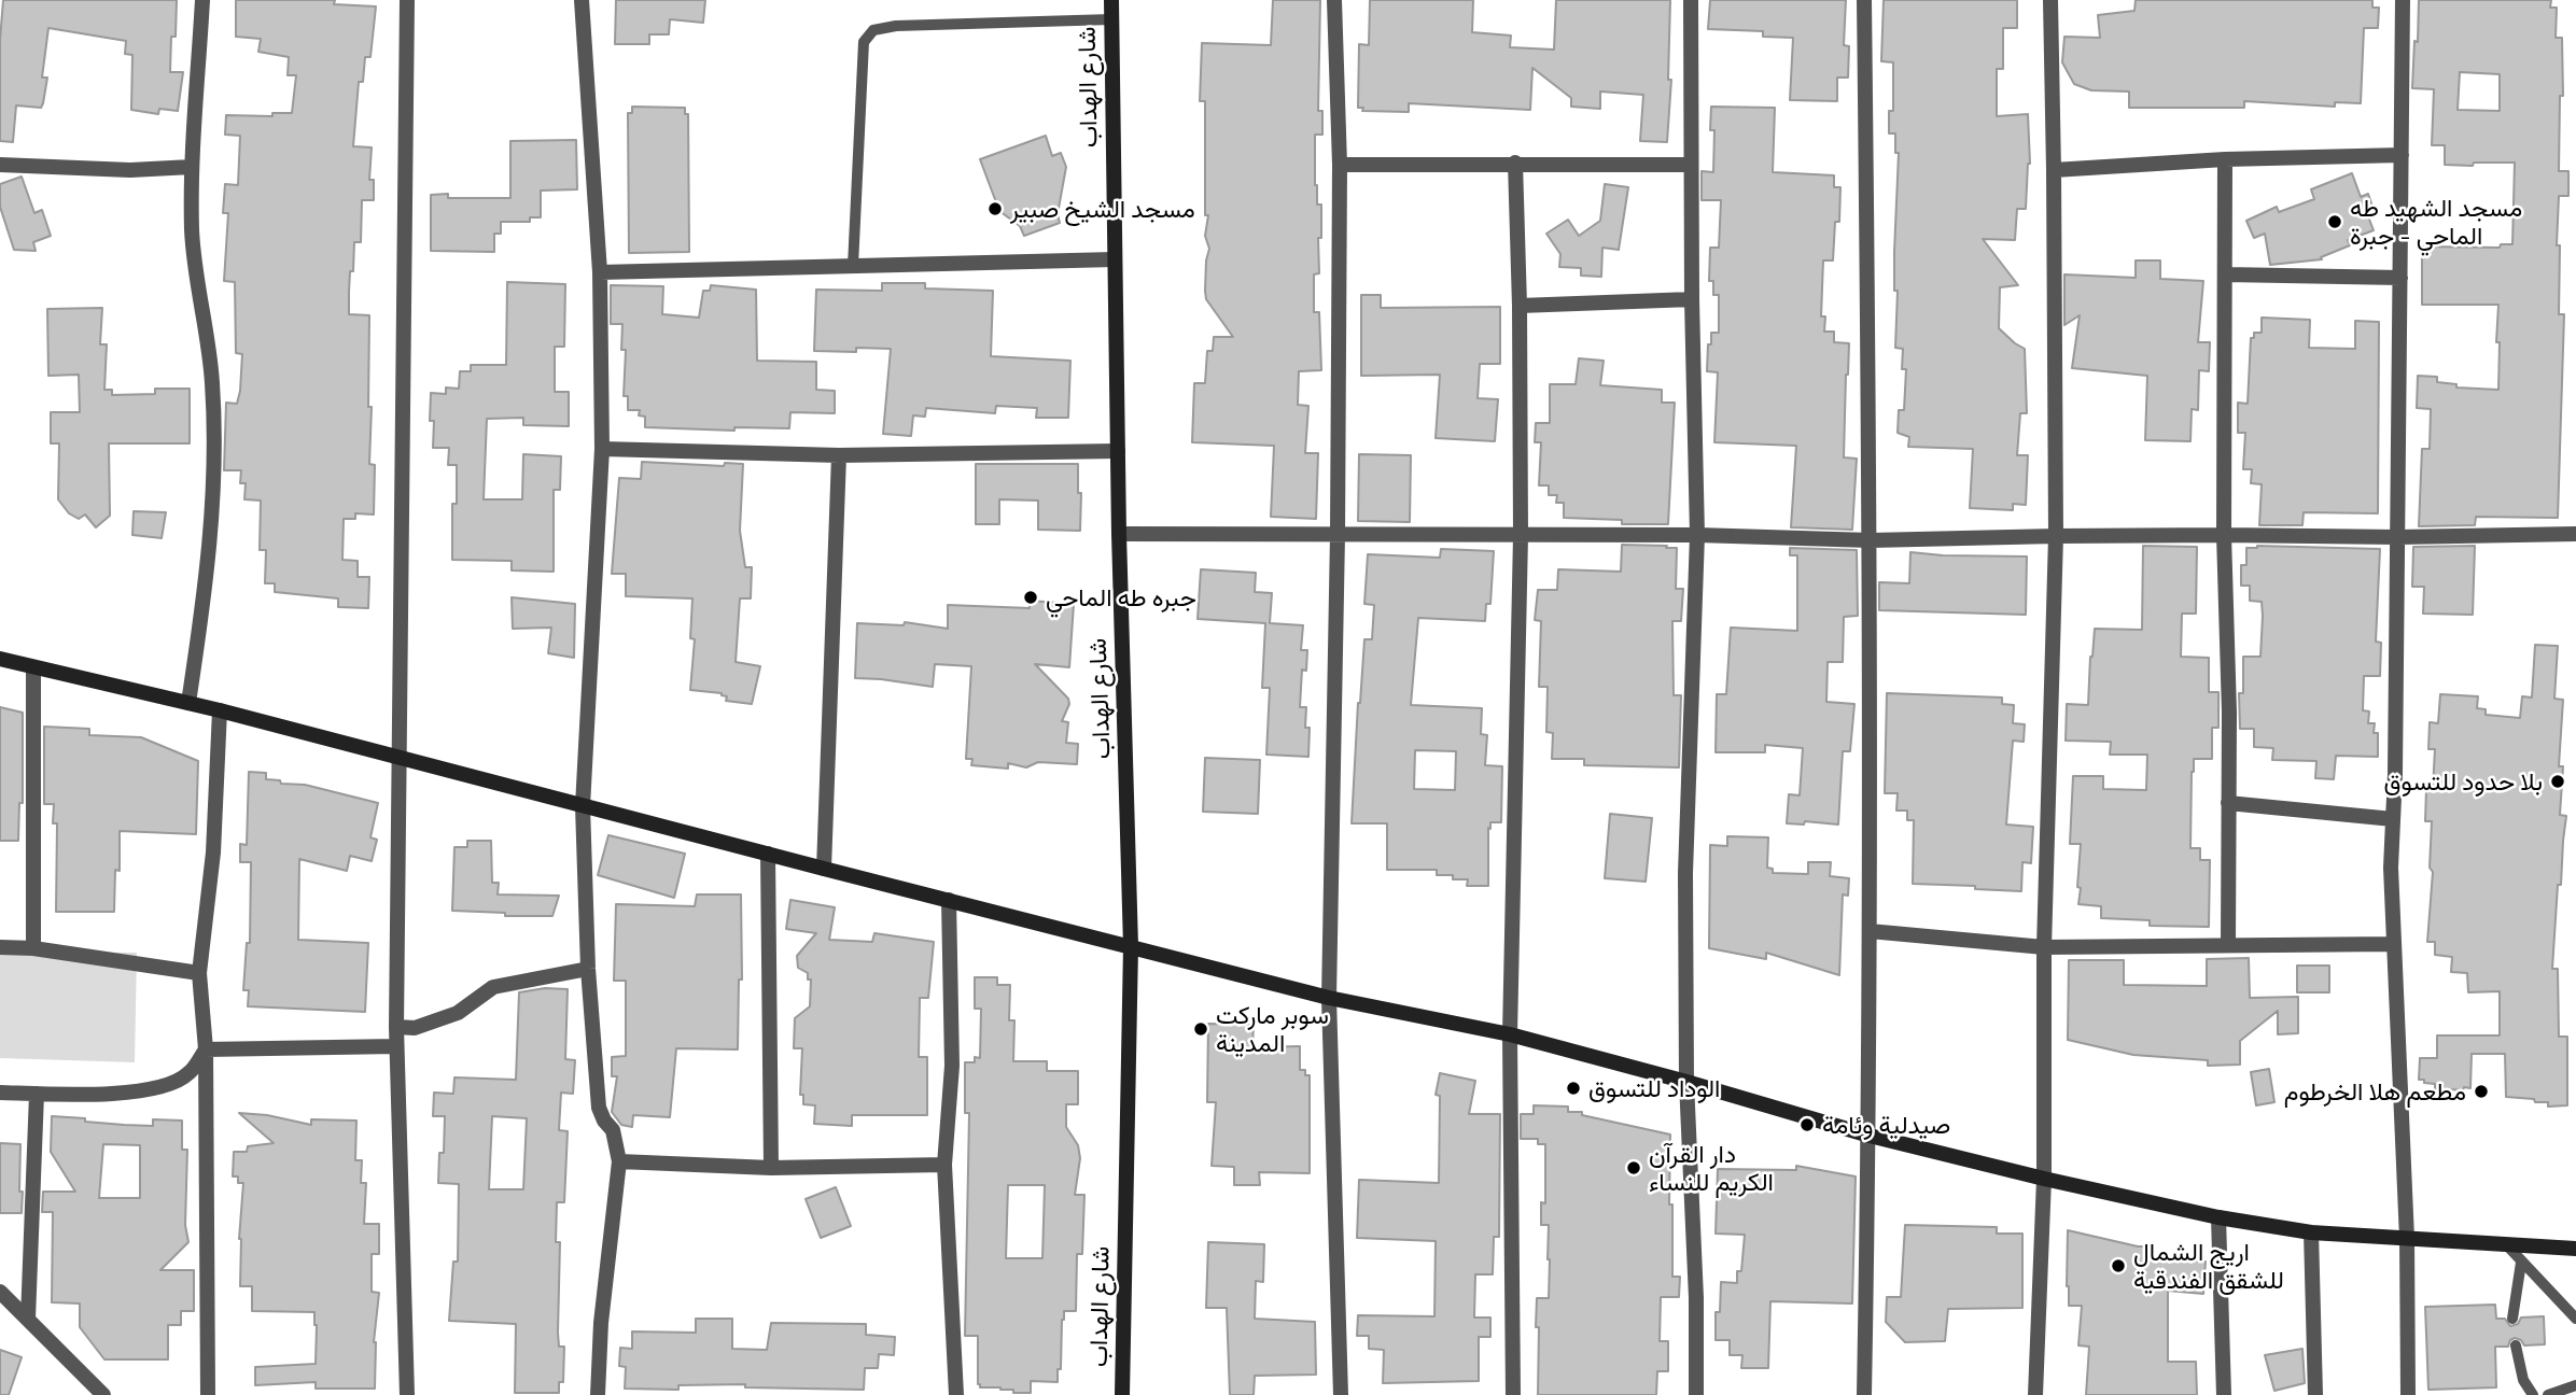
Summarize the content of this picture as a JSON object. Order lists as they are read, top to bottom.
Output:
{
  "streets": {
    "street": ["شارع الهداب"]
  },
  "places": [
    "مسجد الشيخ صبير",
    "مسجد الشهيد طه الماحي - جبرة",
    "جبره طه الماحي",
    "بلا حدود للتسوق",
    "سوبر ماركت المدينة",
    "الوداد للتسوق",
    "مطعم هلا الخرطوم",
    "صيدلية وئامة",
    "دار القرآن الكريم للنساء",
    "اريج الشمال للشقق الفندقية"
  ]
}
